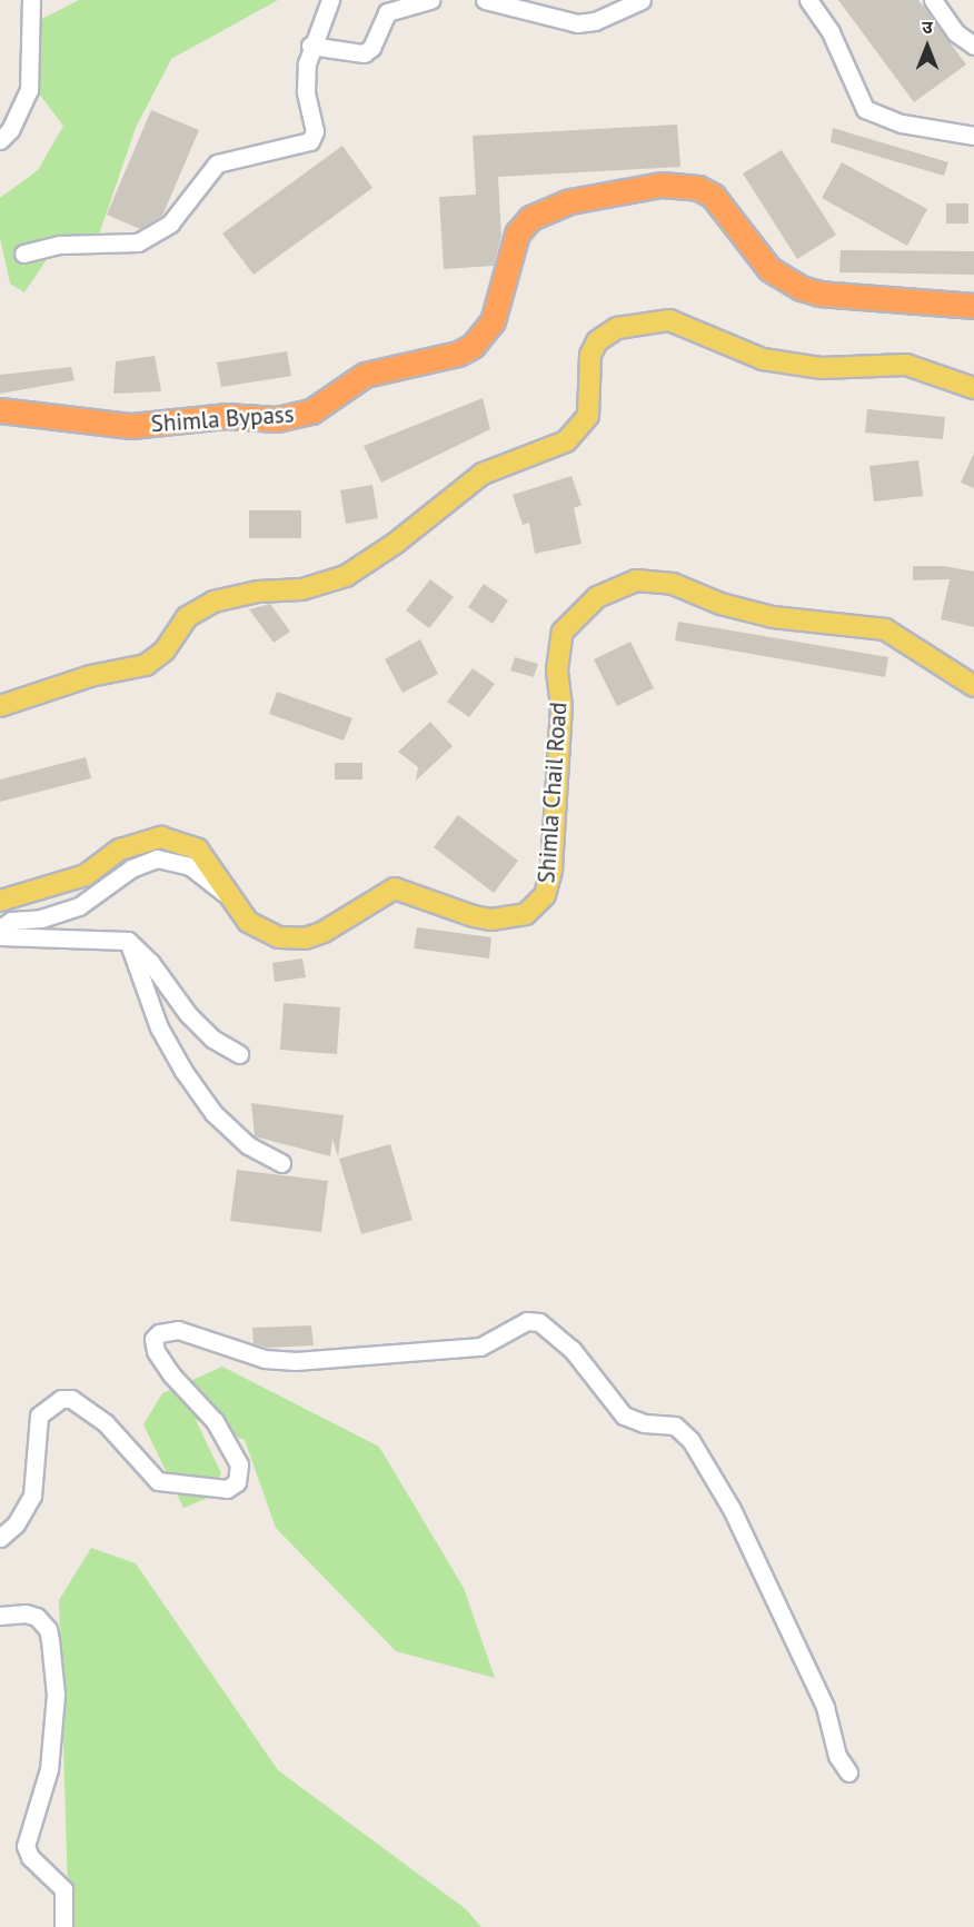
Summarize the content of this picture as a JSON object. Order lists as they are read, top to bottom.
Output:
{
  "streets": {
    "highway": ["Shimla Bypass"],
    "main road": ["Shimla Chail Road"]
  },
  "north": "top"
}
